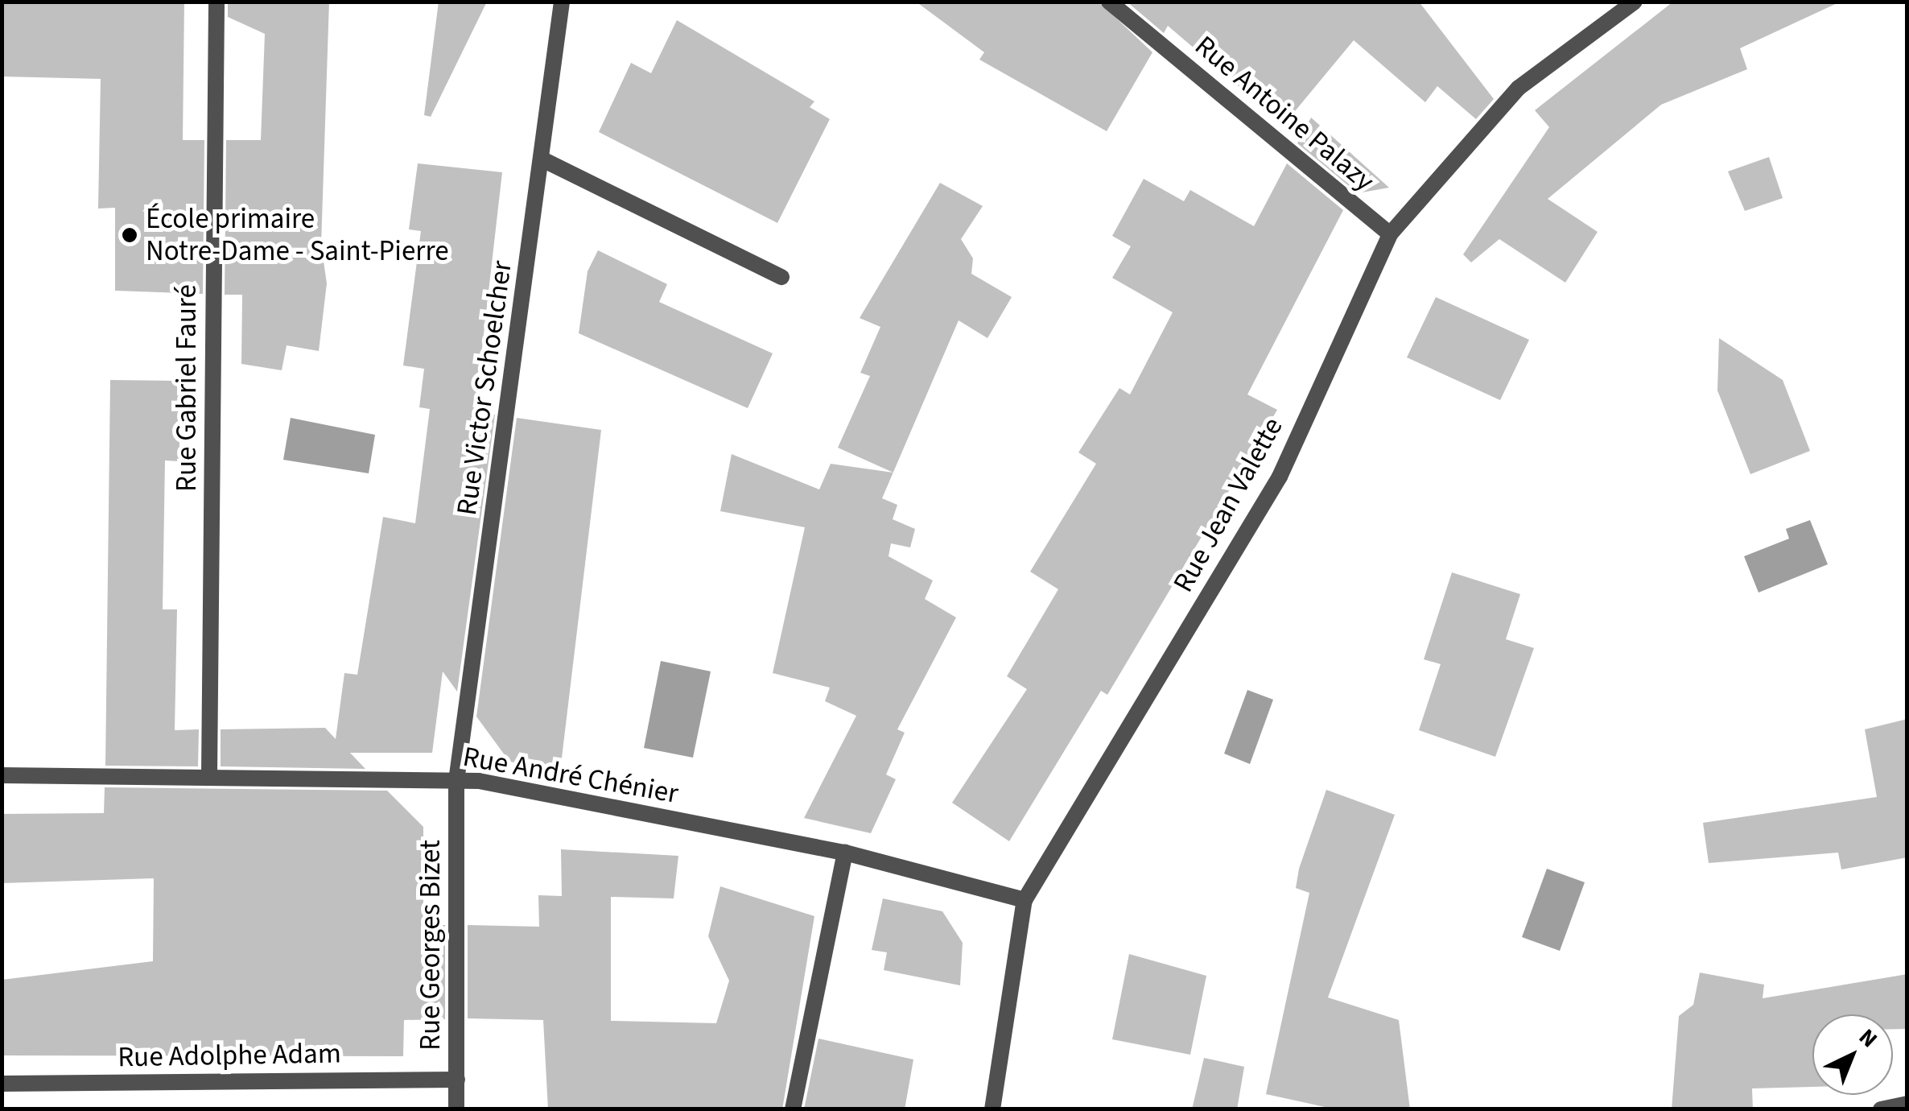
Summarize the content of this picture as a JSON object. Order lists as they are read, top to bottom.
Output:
{
  "streets": {
    "street": [
      "Rue Antoine Palazy",
      "Rue Gabriel Fauré",
      "Rue Victor Schoelcher",
      "Rue Jean Valette",
      "Rue André Chénier",
      "Rue Georges Bizet",
      "Rue Adolphe Adam"
    ]
  },
  "crossings": [
    ["Rue Antoine Palazy", "Rue Jean Valette"],
    ["Rue Gabriel Fauré", "Rue André Chénier"],
    ["Rue Victor Schoelcher", "Rue André Chénier"],
    ["Rue Victor Schoelcher", "Rue Georges Bizet"],
    ["Rue Jean Valette", "Rue André Chénier"],
    ["Rue André Chénier", "Rue Georges Bizet"],
    ["Rue Georges Bizet", "Rue Adolphe Adam"]
  ],
  "places": ["École primaire Notre-Dame - Saint-Pierre"],
  "north": "top right"
}
